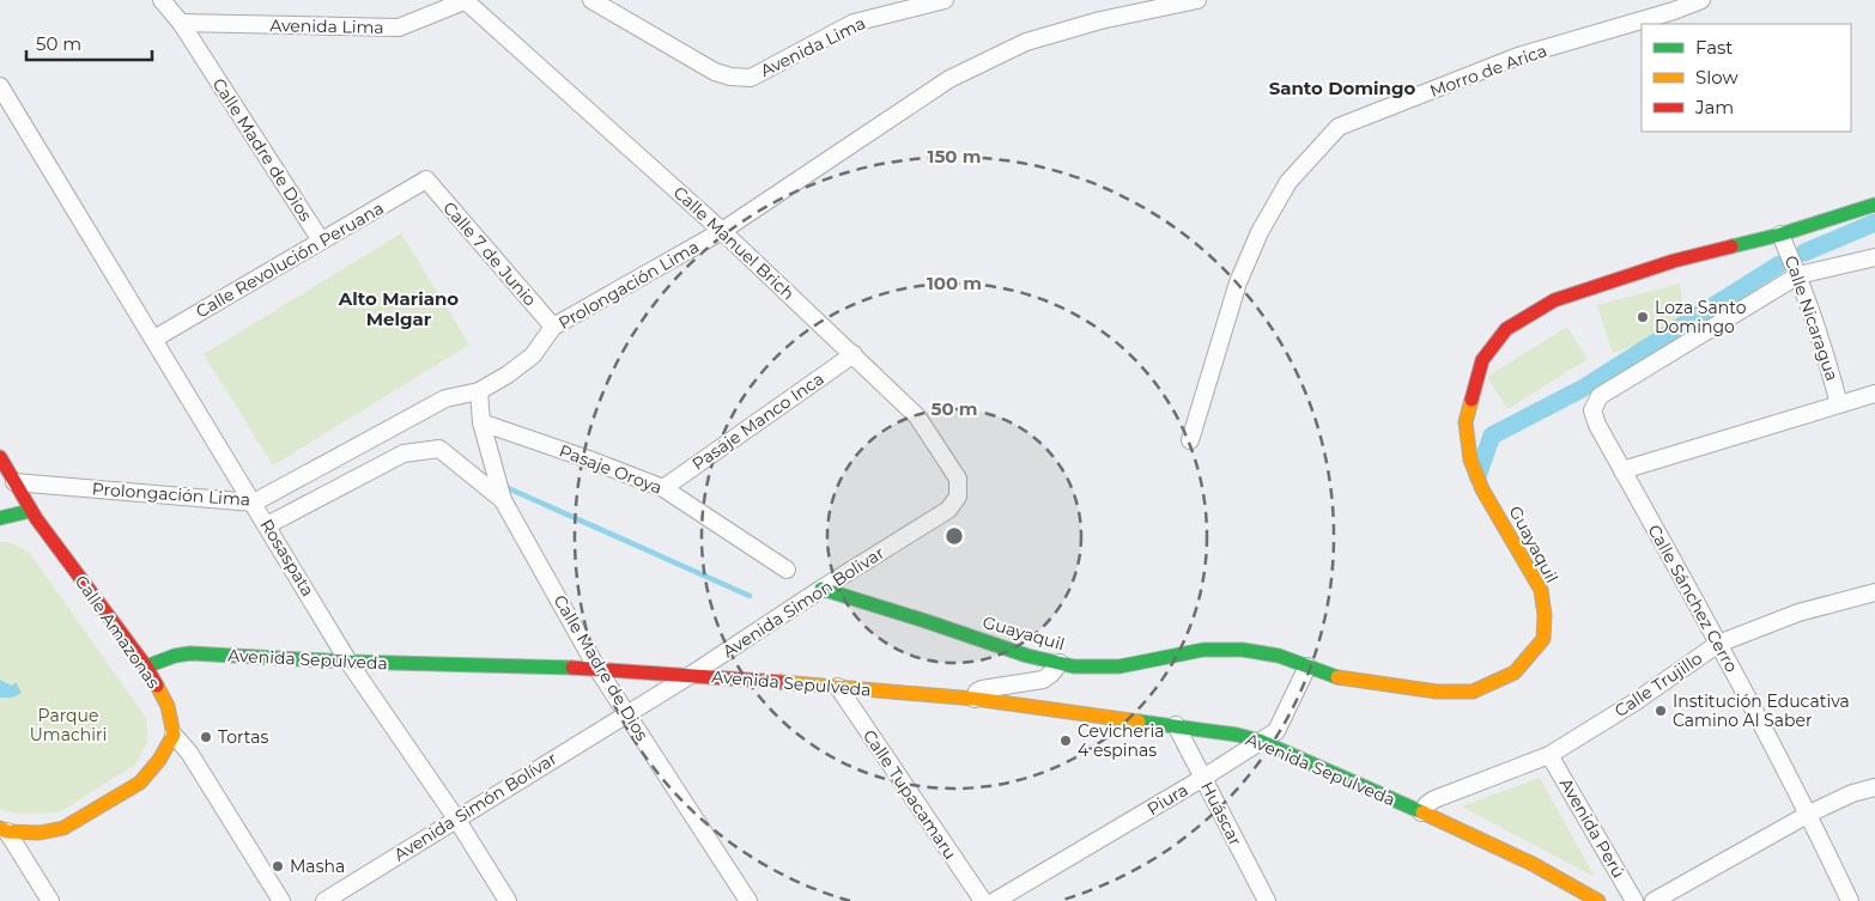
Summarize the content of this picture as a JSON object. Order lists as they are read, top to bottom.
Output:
{
  "streets": {
    "street": [
      "Avenida Lima",
      "Morro de Arica",
      "Calle Madre de Dios",
      "Calle Manuel Brich",
      "Calle 7 de Junio",
      "Calle Revolución Peruana",
      "Prolongación Lima",
      "Calle Nicaragua",
      "Pasaje Manco Inca",
      "Pasaje Oroya",
      "Guayaquil",
      "Rosaspata",
      "Calle Sánchez Cerro",
      "Avenida Simon Bolivar",
      "Calle Amazonas",
      "Avenida Sepulveda",
      "Calle Trujillo",
      "Calle Tupacamaru",
      "Piura",
      "Avenida Simón Bolívar",
      "Huáscar",
      "Avenida Perú"
    ]
  },
  "crossings": [
    ["Avenida Lima", "Calle Madre de Dios"],
    ["Avenida Lima", "Calle Manuel Brich"],
    ["Calle Madre de Dios", "Calle Revolución Peruana"],
    ["Calle Madre de Dios", "Pasaje Oroya"],
    ["Calle Madre de Dios", "Avenida Simon Bolivar"],
    ["Calle Madre de Dios", "Avenida Sepulveda"],
    ["Calle Madre de Dios", "Avenida Simón Bolívar"],
    ["Calle Manuel Brich", "Prolongación Lima"],
    ["Calle Manuel Brich", "Pasaje Manco Inca"],
    ["Calle Manuel Brich", "Avenida Simon Bolivar"],
    ["Calle 7 de Junio", "Calle Revolución Peruana"],
    ["Calle 7 de Junio", "Prolongación Lima"],
    ["Calle Revolución Peruana", "Rosaspata"],
    ["Prolongación Lima", "Rosaspata"],
    ["Prolongación Lima", "Calle Amazonas"],
    ["Calle Nicaragua", "Guayaquil"],
    ["Calle Nicaragua", "Calle Sánchez Cerro"],
    ["Pasaje Manco Inca", "Pasaje Oroya"],
    ["Guayaquil", "Avenida Simon Bolivar"],
    ["Guayaquil", "Piura"],
    ["Rosaspata", "Avenida Sepulveda"],
    ["Rosaspata", "Avenida Simón Bolívar"],
    ["Calle Sánchez Cerro", "Calle Trujillo"],
    ["Avenida Simon Bolivar", "Avenida Sepulveda"],
    ["Avenida Simon Bolivar", "Avenida Simón Bolívar"],
    ["Calle Amazonas", "Avenida Sepulveda"],
    ["Avenida Sepulveda", "Calle Tupacamaru"],
    ["Avenida Sepulveda", "Piura"],
    ["Avenida Sepulveda", "Huáscar"],
    ["Calle Trujillo", "Avenida Perú"],
    ["Piura", "Huáscar"]
  ],
  "districts": ["Santo Domingo", "Alto Mariano Melgar"],
  "parks": ["Parque Umachiri"],
  "places": [
    "Loza Santo Domingo",
    "Institución Educativa Camino Al Saber",
    "Tortas",
    "Cevicheria 4 espinas",
    "Masha"
  ],
  "legend": ["Fast", "Slow", "Jam"],
  "scale_bar": "50 m",
  "rings": ["150 m", "100 m", "50 m"]
}
